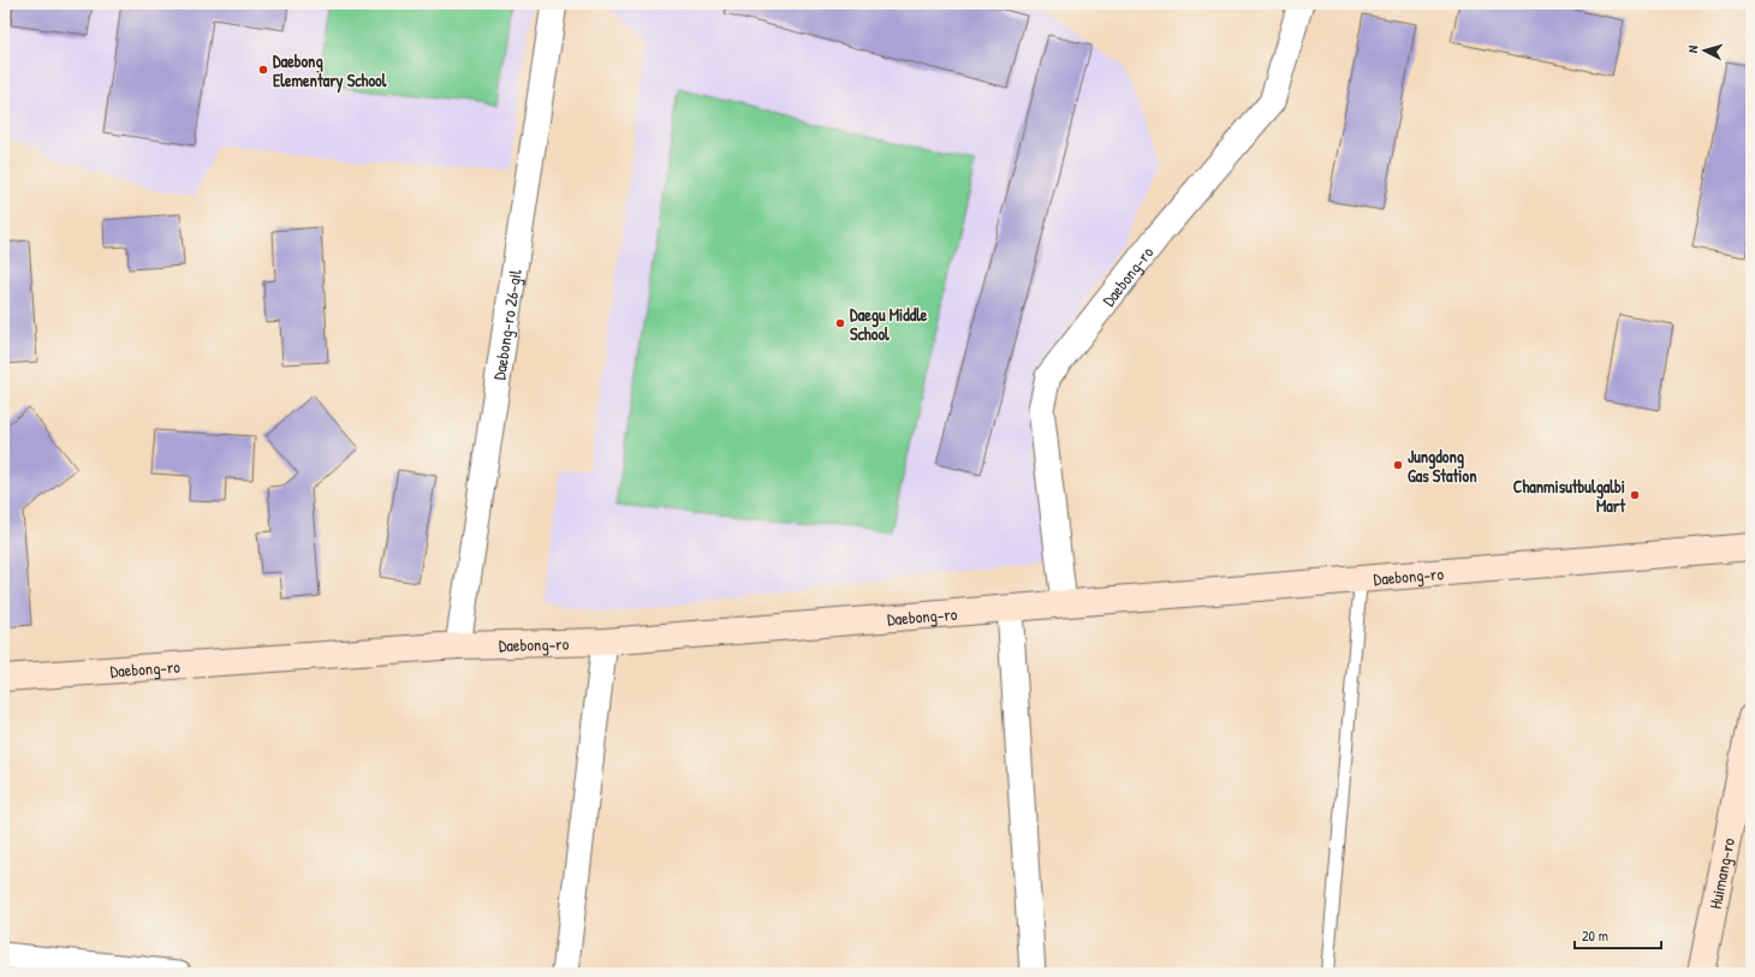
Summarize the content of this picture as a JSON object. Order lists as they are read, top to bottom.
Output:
{
  "streets": {
    "street": ["Daebong-ro", "Daebong-ro 26-gil", "Huimang-ro"]
  },
  "crossings": [
    ["Daebong-ro", "Daebong-ro 26-gil"]
  ],
  "places": [
    "Daebong Elementary School",
    "Daegu Middle School",
    "Jungdong Gas Station",
    "Chanmisutbulgalbi Mart"
  ],
  "scale_bar": "20 m",
  "north": "left"
}
